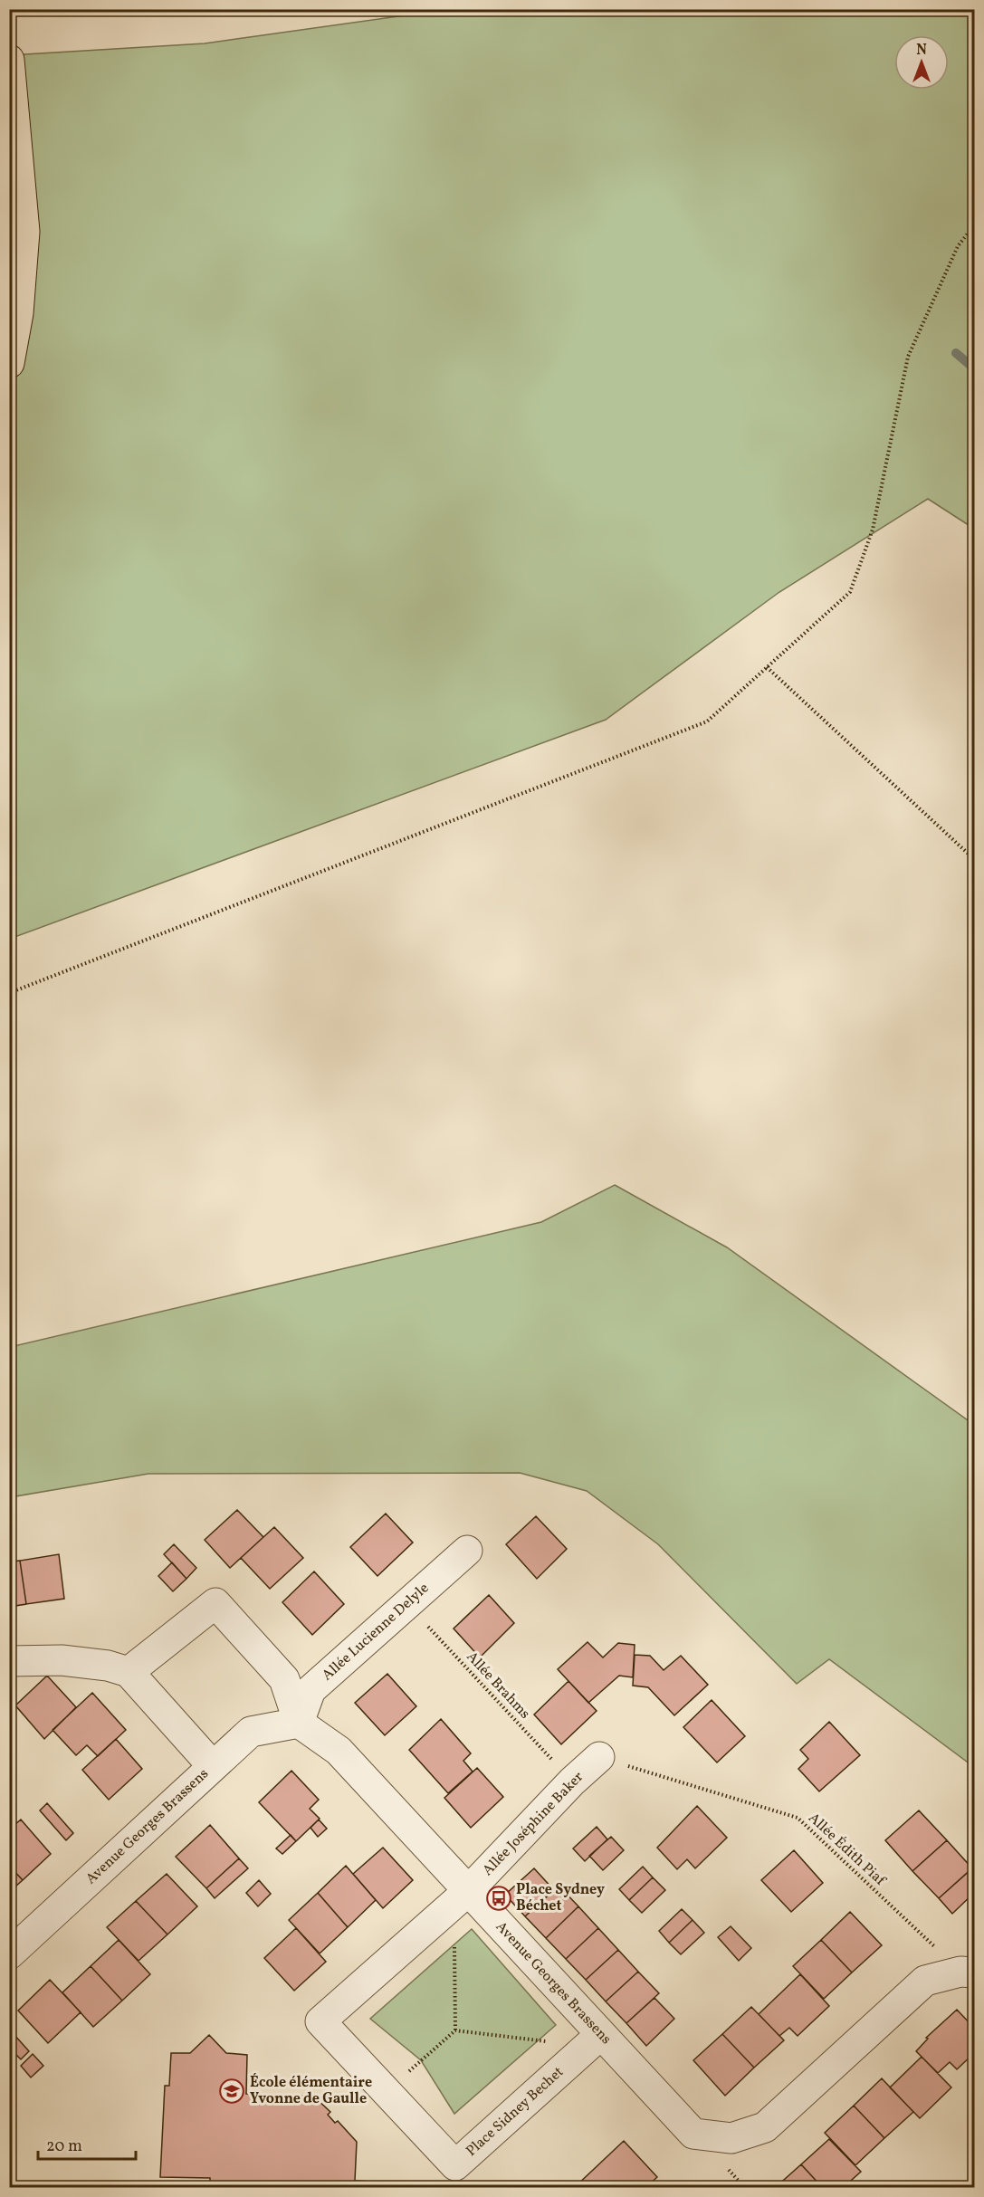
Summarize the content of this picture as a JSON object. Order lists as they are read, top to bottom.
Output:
{
  "streets": {
    "street": [
      "Allée Lucienne Delyle",
      "Allée Joséphine Baker",
      "Avenue Georges Brassens",
      "Place Sidney Bechet"
    ],
    "path": ["Allée Brahms", "Allée Édith Piaf"]
  },
  "crossings": [
    ["Allée Lucienne Delyle", "Allée Brahms"],
    ["Allée Lucienne Delyle", "Avenue Georges Brassens"],
    ["Allée Brahms", "Allée Joséphine Baker"],
    ["Allée Joséphine Baker", "Avenue Georges Brassens"],
    ["Allée Joséphine Baker", "Allée Édith Piaf"],
    ["Allée Joséphine Baker", "Place Sidney Bechet"],
    ["Avenue Georges Brassens", "Allée Édith Piaf"],
    ["Avenue Georges Brassens", "Place Sidney Bechet"]
  ],
  "places": {
    "bus stop": ["Place Sydney Béchet"],
    "school or university": ["École élémentaire Yvonne de Gaulle"]
  },
  "scale_bar": "20 m",
  "north": "top"
}
